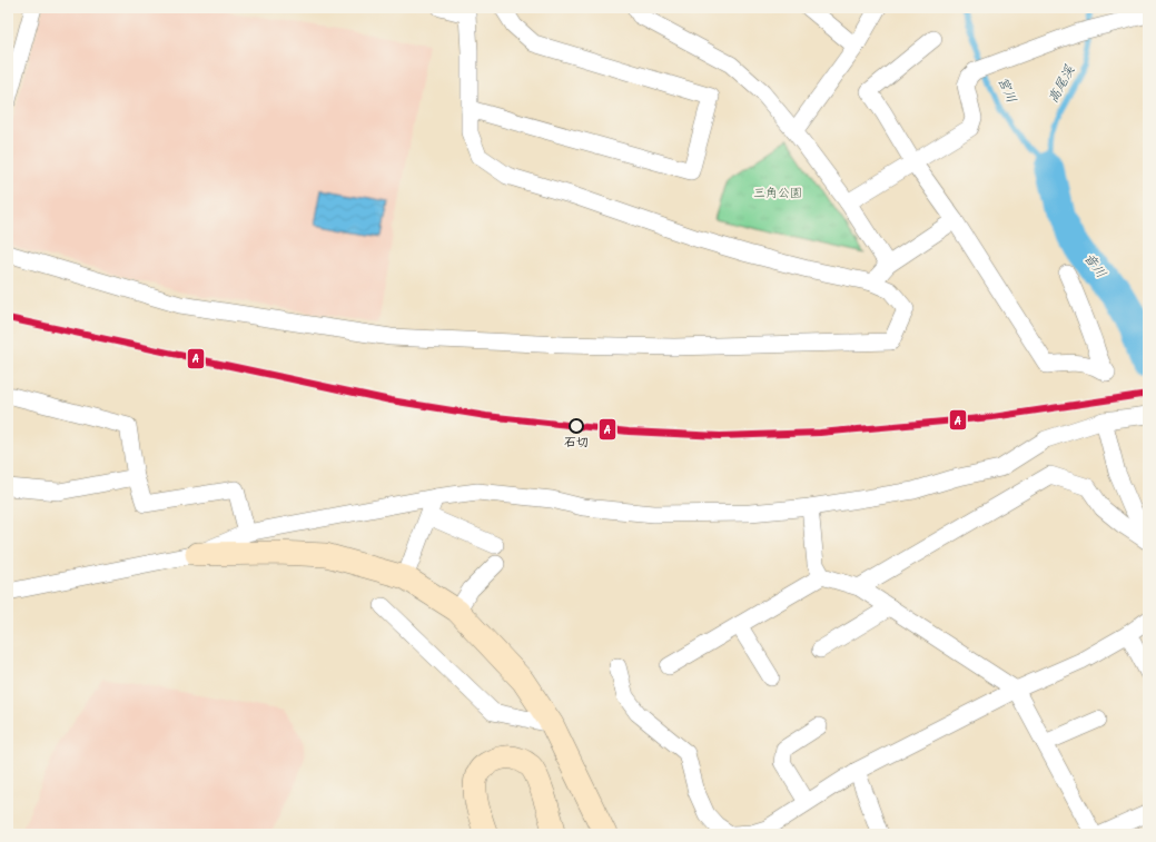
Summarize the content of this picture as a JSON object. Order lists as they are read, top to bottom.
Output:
{
  "water": ["高尾渓", "宮川", "音川"],
  "parks": ["三角公園"],
  "places": ["石切"],
  "lines": ["transit line A"]
}
